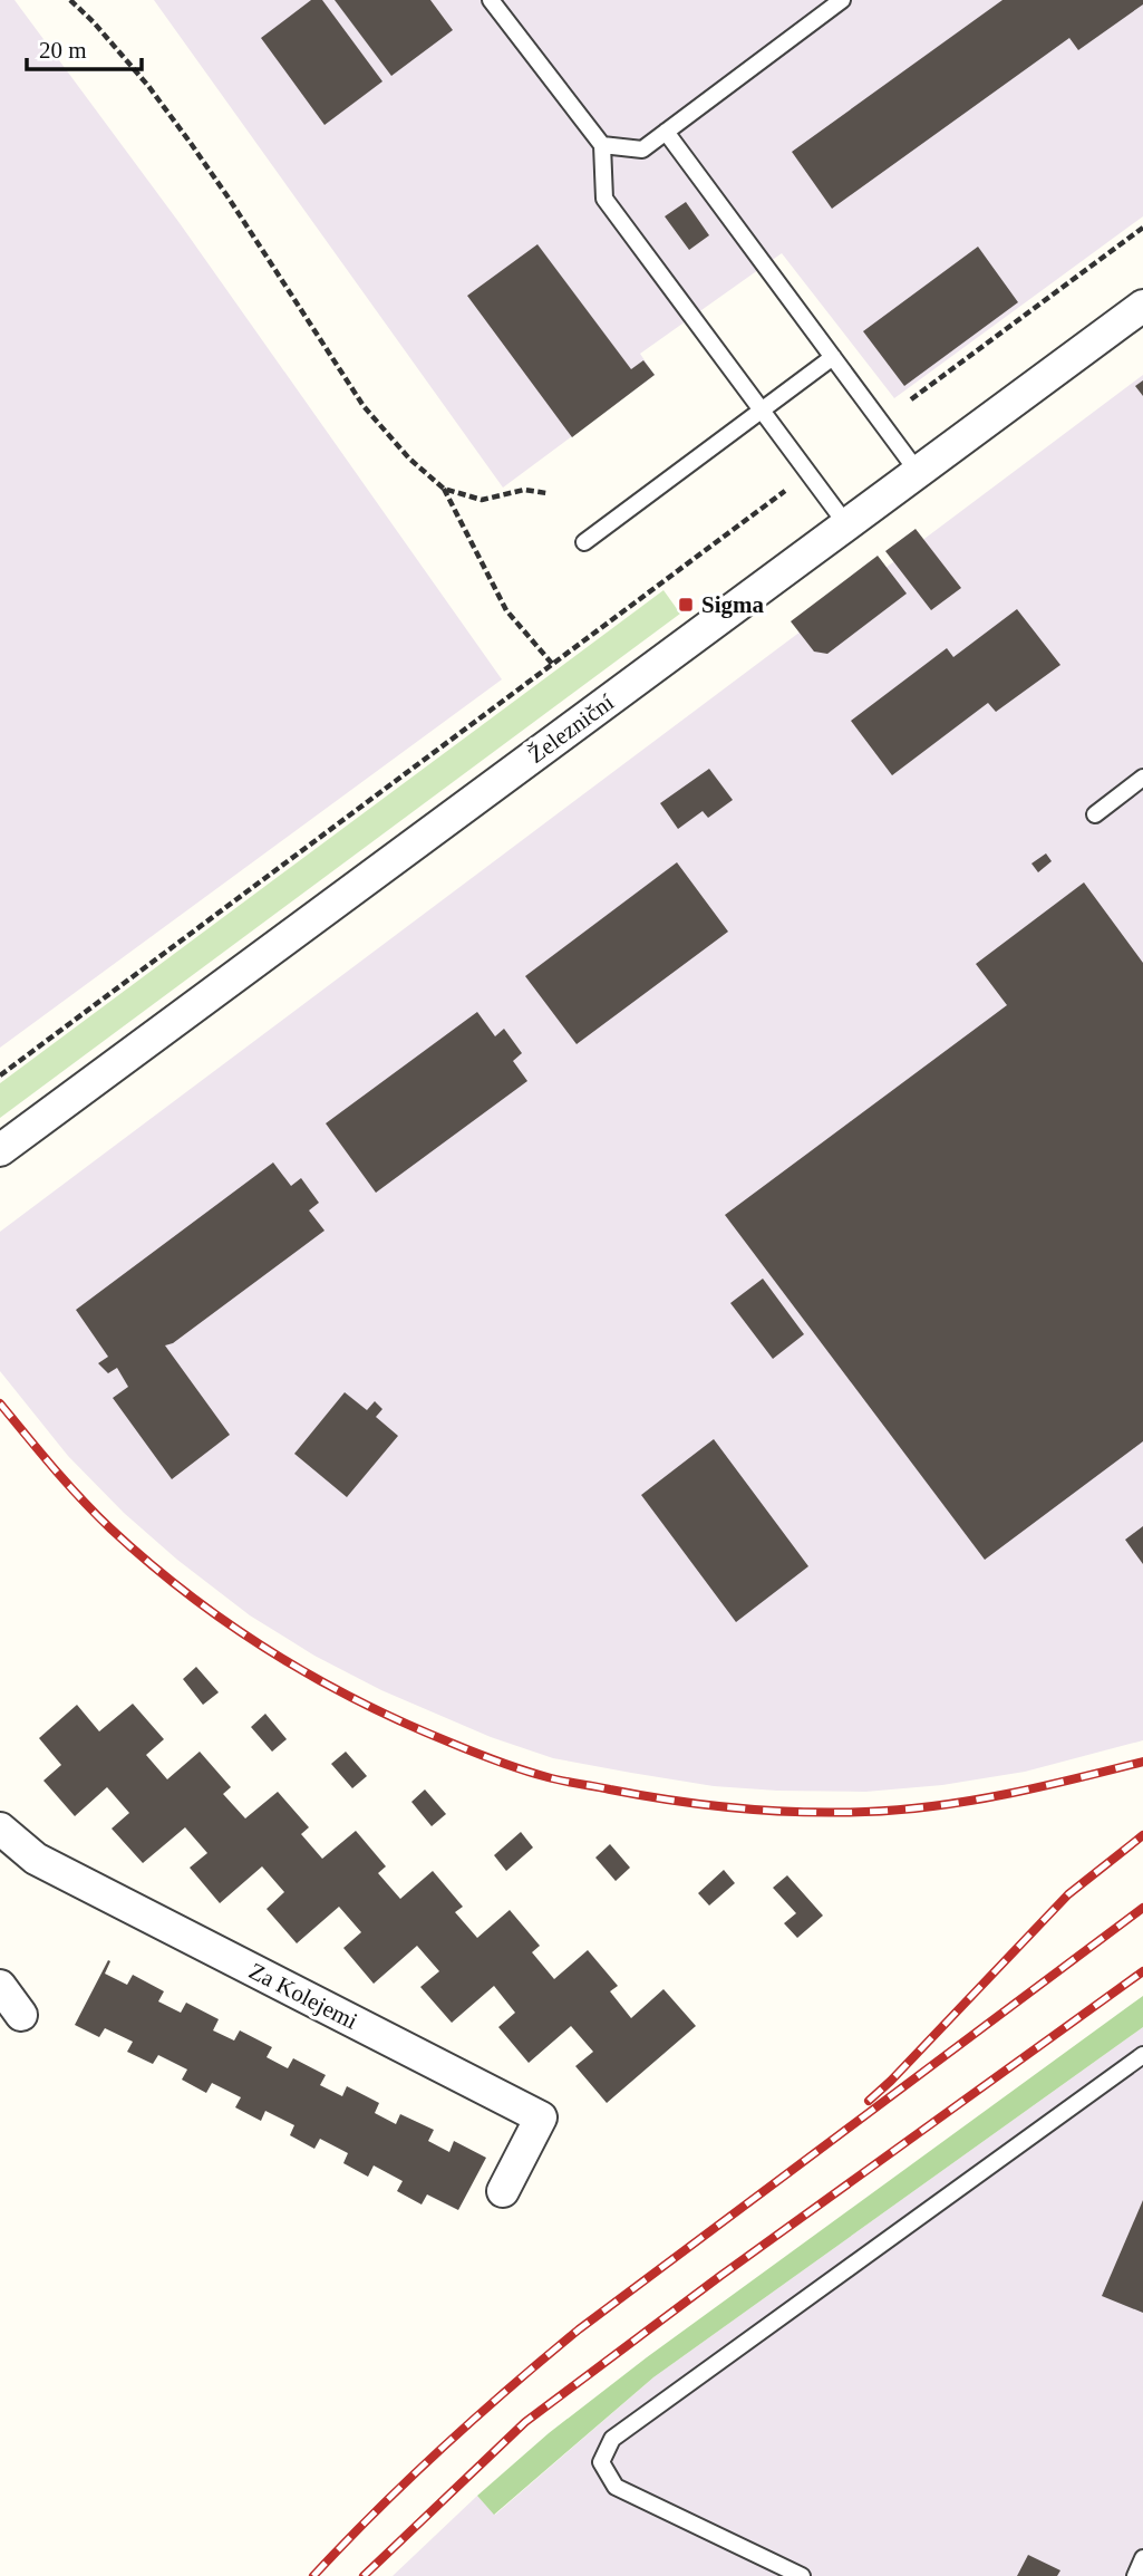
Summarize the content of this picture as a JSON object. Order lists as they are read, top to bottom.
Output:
{
  "streets": {
    "street": ["Železniční", "Za Kolejemi"]
  },
  "places": {
    "transit": ["Sigma"]
  },
  "scale_bar": "20 m"
}
